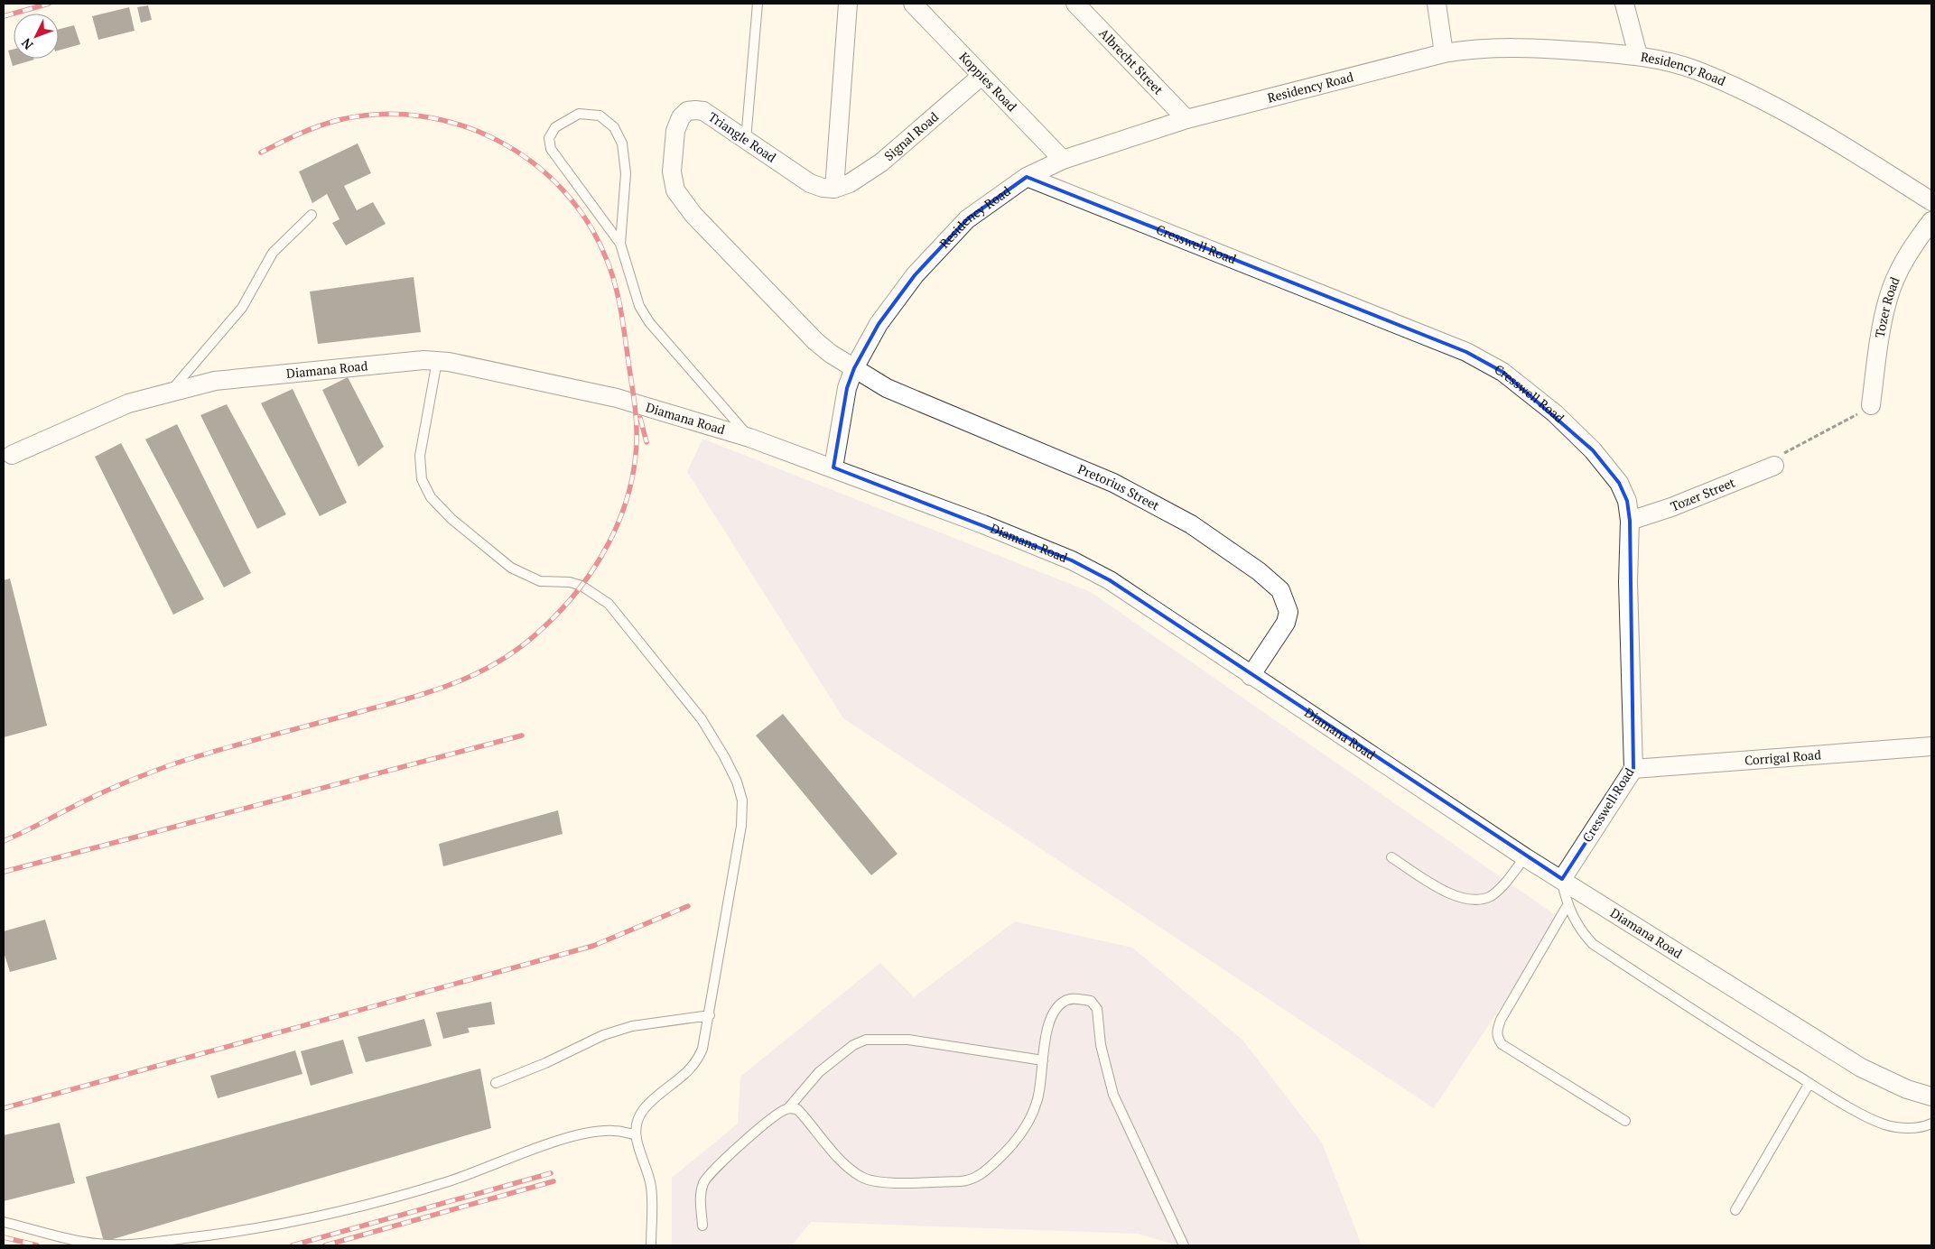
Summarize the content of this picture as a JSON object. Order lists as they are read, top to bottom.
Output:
{
  "streets": {
    "street": [
      "Albrecht Street",
      "Residency Road",
      "Koppies Road",
      "Triangle Road",
      "Signal Road",
      "Cresswell Road",
      "Tozer Road",
      "Diamana Road",
      "Pretorius Street",
      "Tozer Street",
      "Corrigal Road"
    ]
  },
  "crossings": [
    ["Albrecht Street", "Residency Road"],
    ["Residency Road", "Koppies Road"],
    ["Residency Road", "Triangle Road"],
    ["Residency Road", "Cresswell Road"],
    ["Residency Road", "Diamana Road"],
    ["Residency Road", "Pretorius Street"],
    ["Koppies Road", "Signal Road"],
    ["Triangle Road", "Signal Road"],
    ["Triangle Road", "Pretorius Street"],
    ["Cresswell Road", "Diamana Road"],
    ["Cresswell Road", "Tozer Street"],
    ["Cresswell Road", "Corrigal Road"],
    ["Diamana Road", "Pretorius Street"]
  ],
  "north": "bottom left"
}
